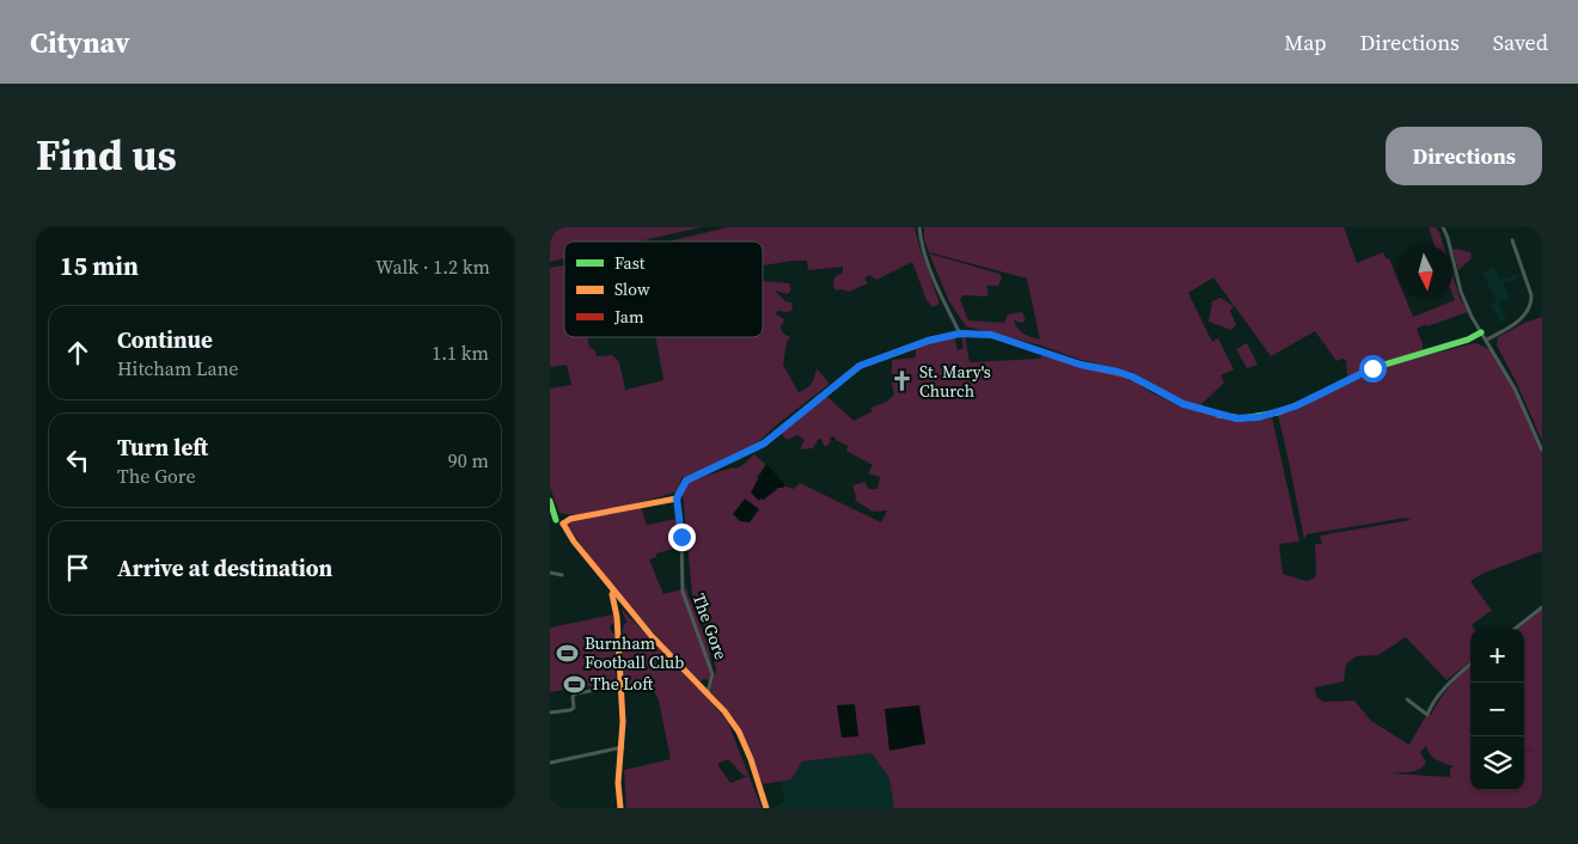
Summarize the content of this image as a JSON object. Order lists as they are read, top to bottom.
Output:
{
  "streets": {
    "street": ["The Gore"]
  },
  "places": {
    "church": ["St. Mary's Church"],
    "sports": ["Burnham Football Club", "The Loft"]
  },
  "legend": ["Fast", "Slow", "Jam"],
  "north": "bottom",
  "page": {
    "header": "Citynav",
    "nav": ["Map", "Directions", "Saved"],
    "title": "Find us",
    "buttons": "Directions",
    "heading": ["15 min", "Walk · 1.2 km"],
    "list": [
      ["Continue", "Hitcham Lane", "1.1 km"],
      ["Turn left", "The Gore", "90 m"],
      "Arrive at destination"
    ],
    "map_buttons": ["+", "−"]
  }
}
